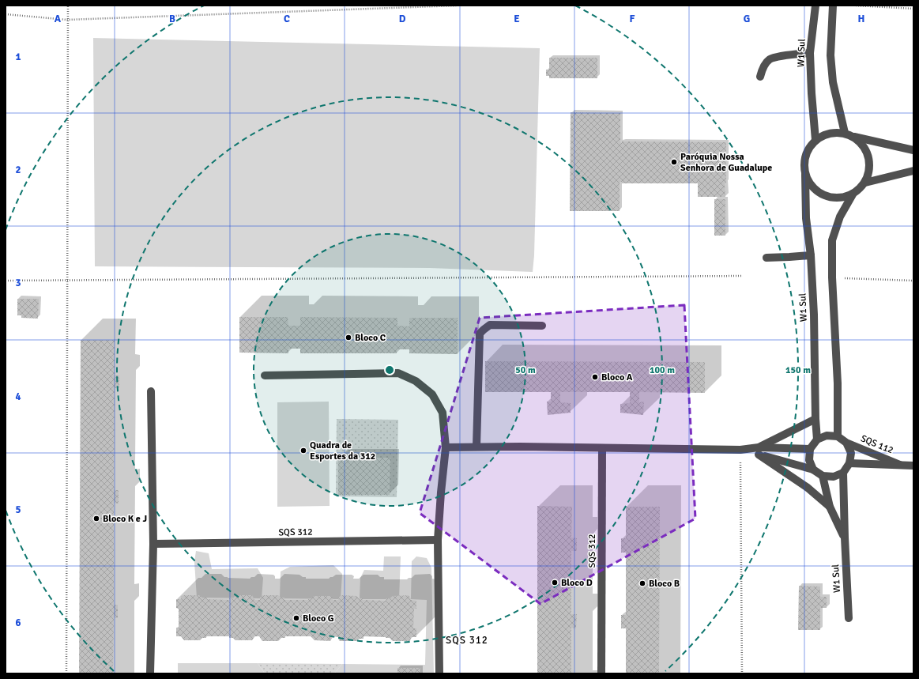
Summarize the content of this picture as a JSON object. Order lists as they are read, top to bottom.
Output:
{
  "streets": {
    "street": ["W1 Sul", "SQS 112", "SQS 312"]
  },
  "crossings": [
    ["W1 Sul", "SQS 112"]
  ],
  "districts": ["SQS 312"],
  "places": [
    "Paróquia Nossa Senhora de Guadalupe",
    "Bloco C",
    "Bloco A",
    "Quadra de Esportes da 312",
    "Bloco K e J",
    "Bloco D",
    "Bloco B",
    "Bloco G"
  ],
  "grid": {
    "columns": [
      "A",
      "B",
      "C",
      "D",
      "E",
      "F",
      "G",
      "H"
    ],
    "rows": [
      "1",
      "2",
      "3",
      "4",
      "5",
      "6"
    ]
  },
  "rings": ["50 m", "100 m", "150 m"]
}
